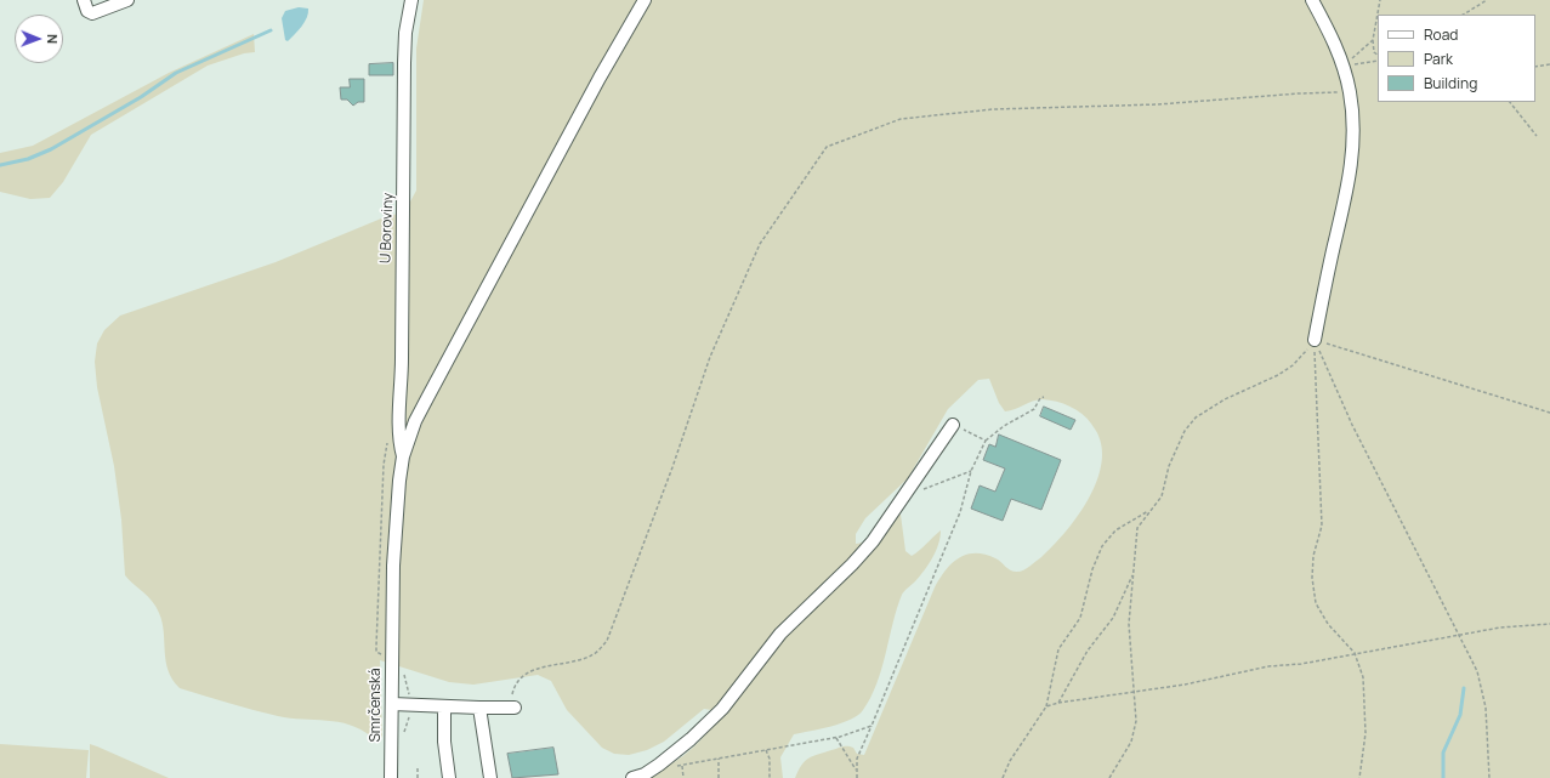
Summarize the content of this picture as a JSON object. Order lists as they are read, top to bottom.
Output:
{
  "streets": {
    "street": ["U Boroviny", "Smrčenská"]
  },
  "crossings": [
    ["U Boroviny", "Smrčenská"]
  ],
  "legend": ["Road", "Park", "Building"],
  "north": "right"
}
